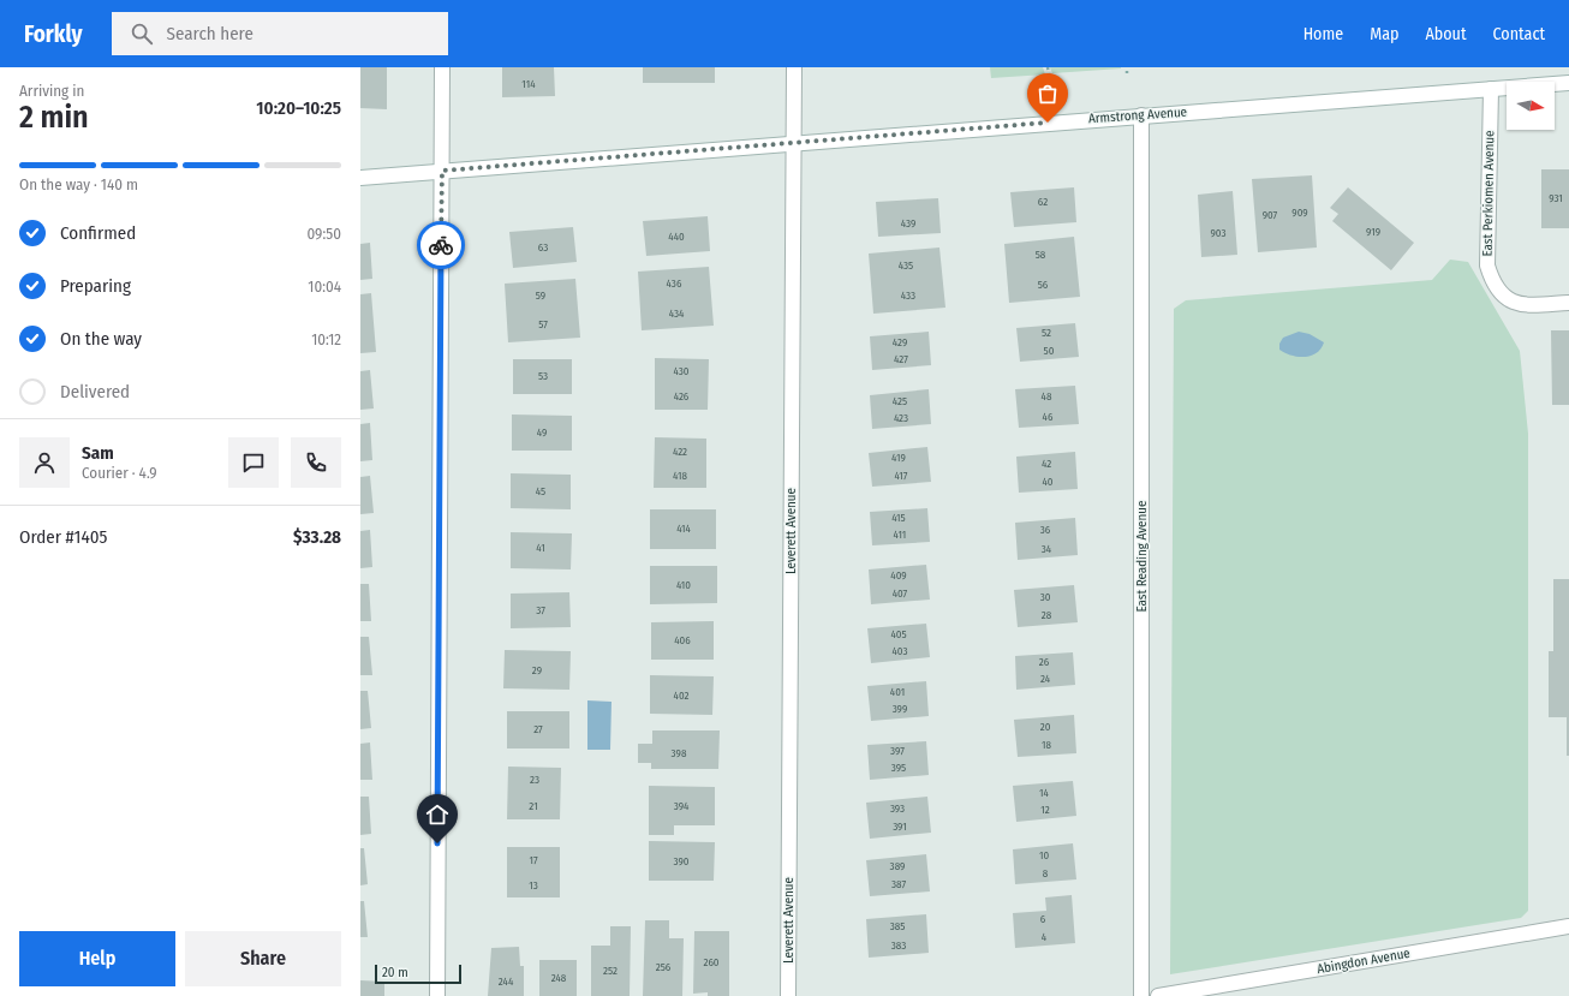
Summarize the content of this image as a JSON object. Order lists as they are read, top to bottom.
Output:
{
  "streets": {
    "street": [
      "Armstrong Avenue",
      "East Perkiomen Avenue",
      "Leverett Avenue",
      "East Reading Avenue",
      "Abingdon Avenue"
    ]
  },
  "crossings": [
    ["Armstrong Avenue", "East Perkiomen Avenue"],
    ["Armstrong Avenue", "Leverett Avenue"],
    ["Armstrong Avenue", "East Reading Avenue"]
  ],
  "house_numbers": [
    "114",
    "931",
    "62",
    "909",
    "907",
    "439",
    "919",
    "903",
    "440",
    "63",
    "58",
    "435",
    "436",
    "56",
    "59",
    "433",
    "434",
    "57",
    "52",
    "429",
    "50",
    "427",
    "430",
    "53",
    "426",
    "48",
    "425",
    "46",
    "423",
    "49",
    "422",
    "419",
    "42",
    "418",
    "417",
    "40",
    "45",
    "415",
    "414",
    "36",
    "411",
    "41",
    "34",
    "409",
    "410",
    "407",
    "30",
    "37",
    "28",
    "405",
    "406",
    "403",
    "26",
    "29",
    "24",
    "401",
    "402",
    "399",
    "20",
    "27",
    "18",
    "397",
    "398",
    "395",
    "23",
    "14",
    "21",
    "394",
    "393",
    "12",
    "391",
    "10",
    "17",
    "390",
    "389",
    "8",
    "387",
    "13",
    "6",
    "385",
    "4",
    "383",
    "260",
    "256",
    "252",
    "248",
    "244"
  ],
  "scale_bar": "20 m",
  "north": "right",
  "page": {
    "header": "Forkly",
    "search": "Search here",
    "nav": [
      "Home",
      "Map",
      "About",
      "Contact"
    ],
    "heading": ["2 min", "Arriving in", "10:20–10:25"],
    "panel": [
      "Sam",
      "Courier · 4.9",
      "Order #1405",
      "$33.28"
    ],
    "bar": "On the way · 140 m",
    "list": [
      ["Confirmed", "09:50"],
      ["Preparing", "10:04"],
      ["On the way", "10:12"],
      "Delivered"
    ],
    "buttons": ["Help", "Share"],
    "scale": "20 m"
  }
}
